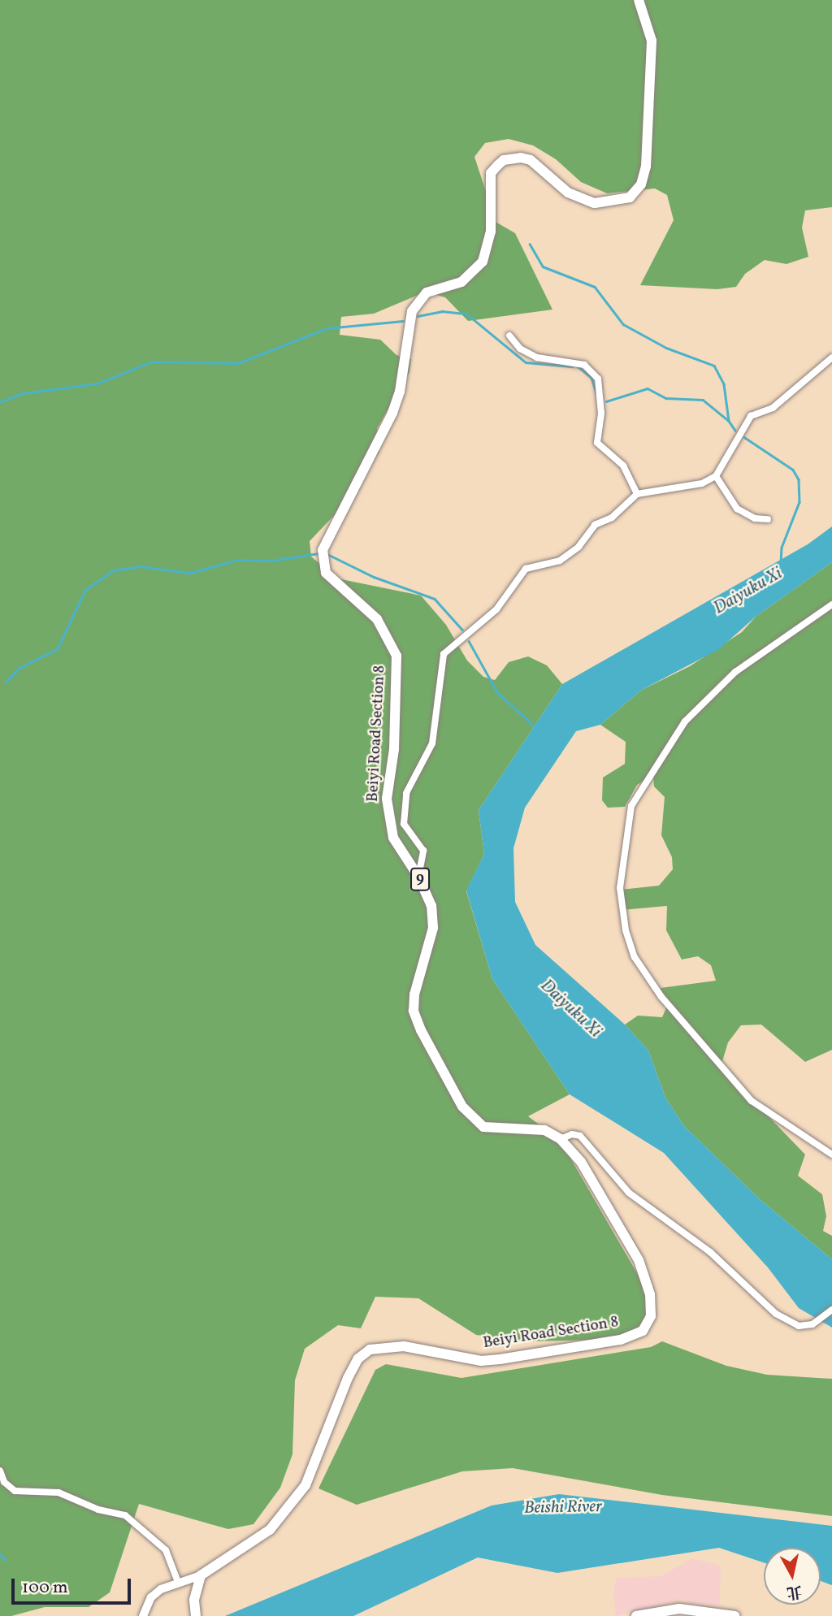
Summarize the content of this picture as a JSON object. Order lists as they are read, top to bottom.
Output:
{
  "streets": {
    "main road": ["Beiyi Road Section 8", "9"]
  },
  "water": ["Daiyuku Xi", "Beishi River"],
  "scale_bar": "100 m",
  "north": "bottom"
}
